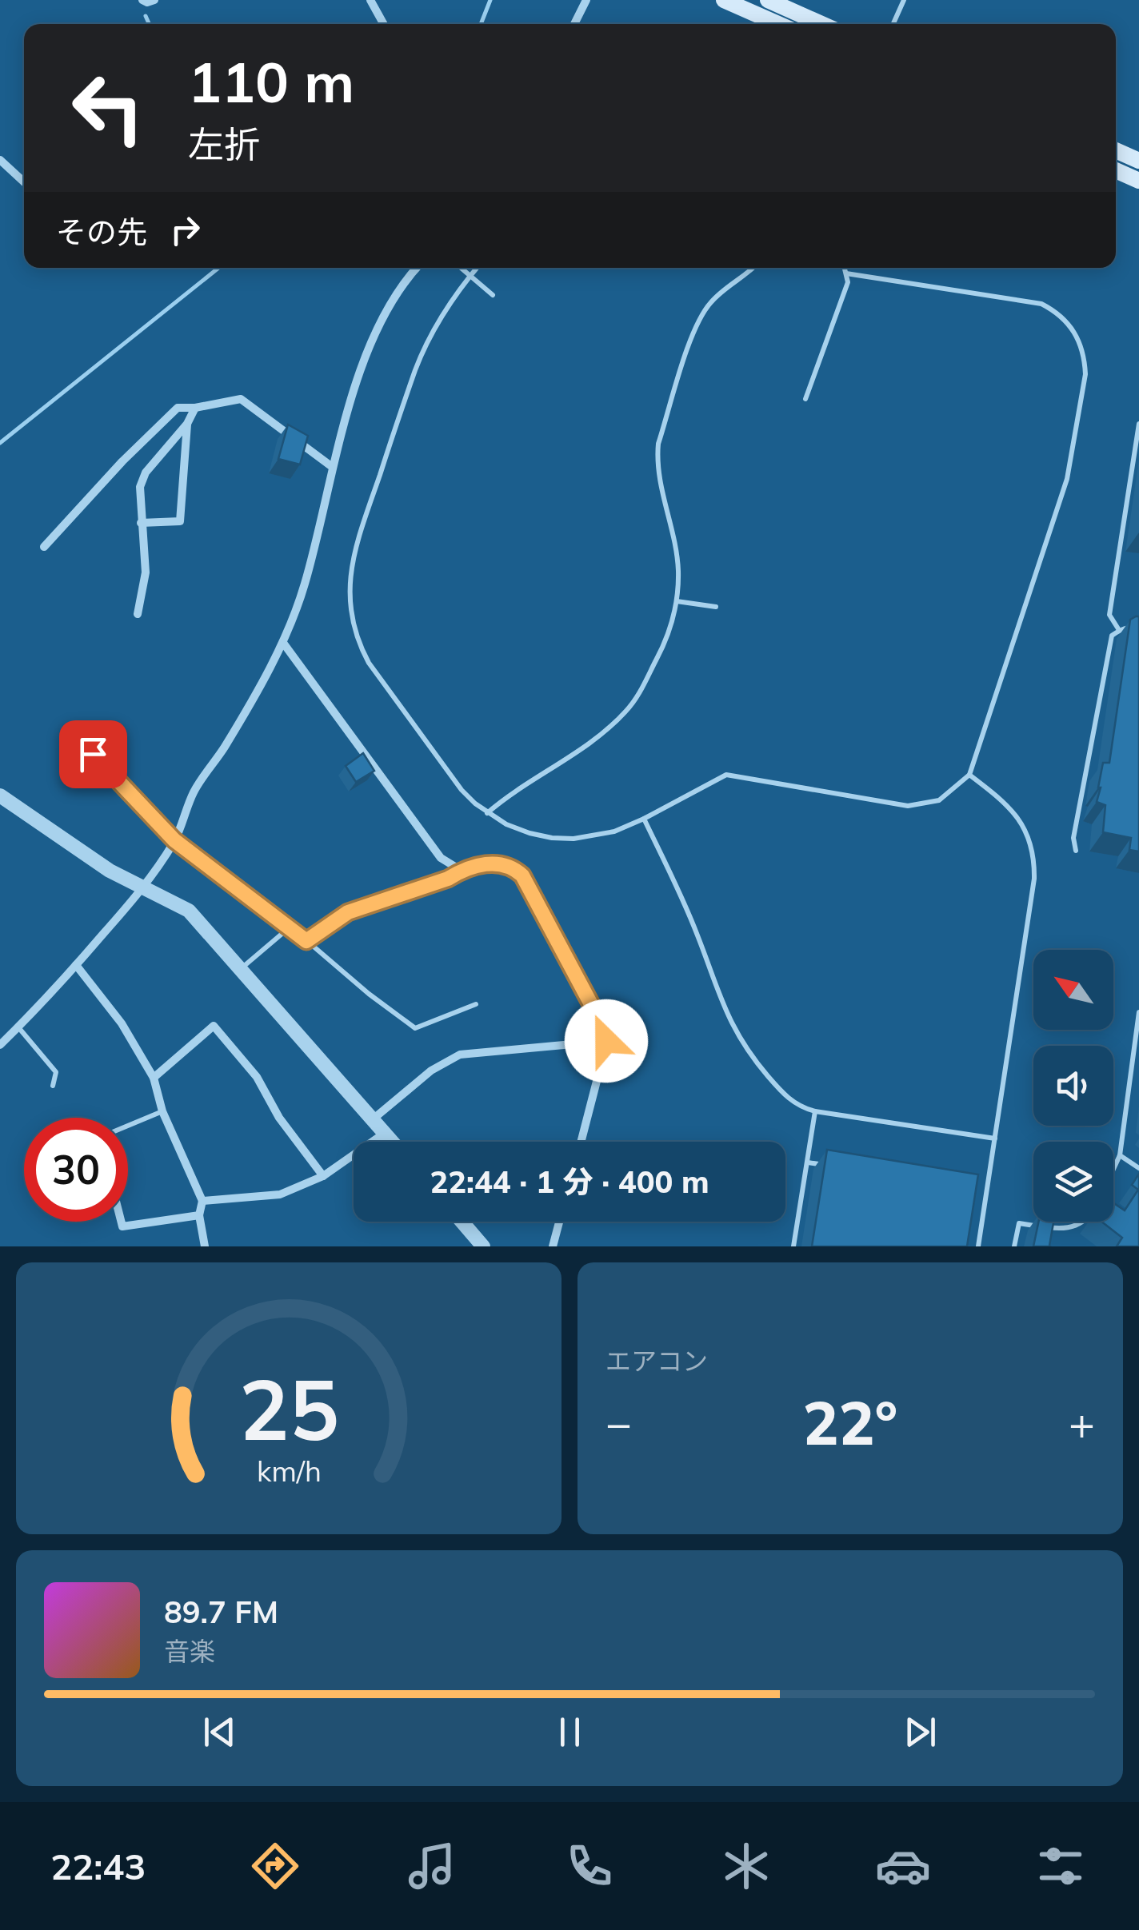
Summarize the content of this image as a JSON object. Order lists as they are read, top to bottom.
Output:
{
  "north": "top left",
  "page": {
    "turn": ["110 m", "左折"],
    "then": "その先",
    "limit": "30",
    "trip": "22:44 · 1 分 · 400 m",
    "tile": "エアコン",
    "heat": ["−", "22°", "+"],
    "song": ["89.7 FM", "音楽"],
    "tabs": "22:43",
    "gauge": ["25", "km/h"]
  }
}
